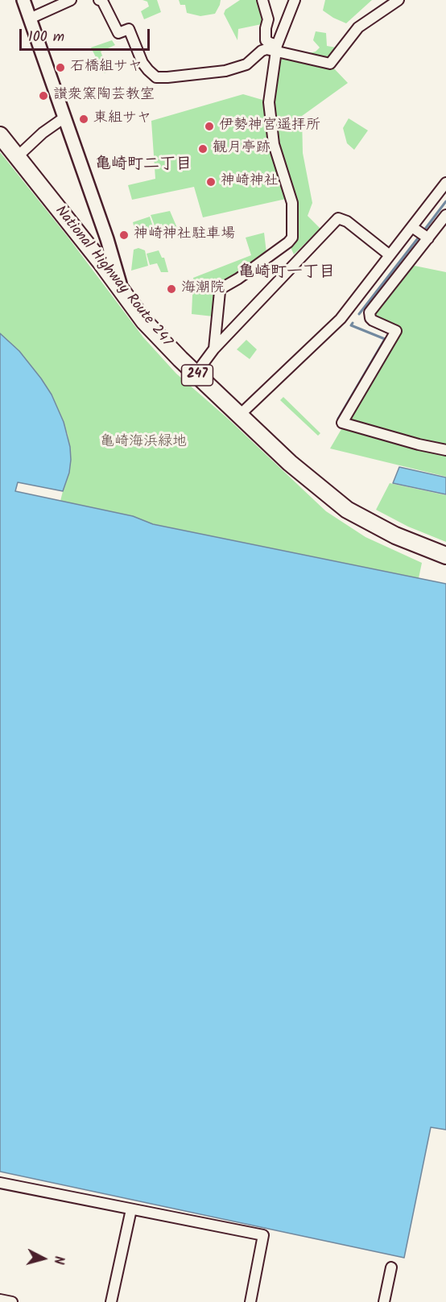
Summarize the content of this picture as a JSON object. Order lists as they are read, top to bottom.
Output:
{
  "streets": {
    "highway": ["National Highway Route 247", "247"]
  },
  "districts": ["亀崎町二丁目", "亀崎町一丁目"],
  "parks": ["亀崎海浜緑地"],
  "places": [
    "石橋組サヤ",
    "讃衆窯陶芸教室",
    "東組サヤ",
    "伊勢神宮遥拝所",
    "観月亭跡",
    "神崎神社",
    "神崎神社駐車場",
    "海潮院"
  ],
  "scale_bar": "100 m",
  "north": "right"
}
